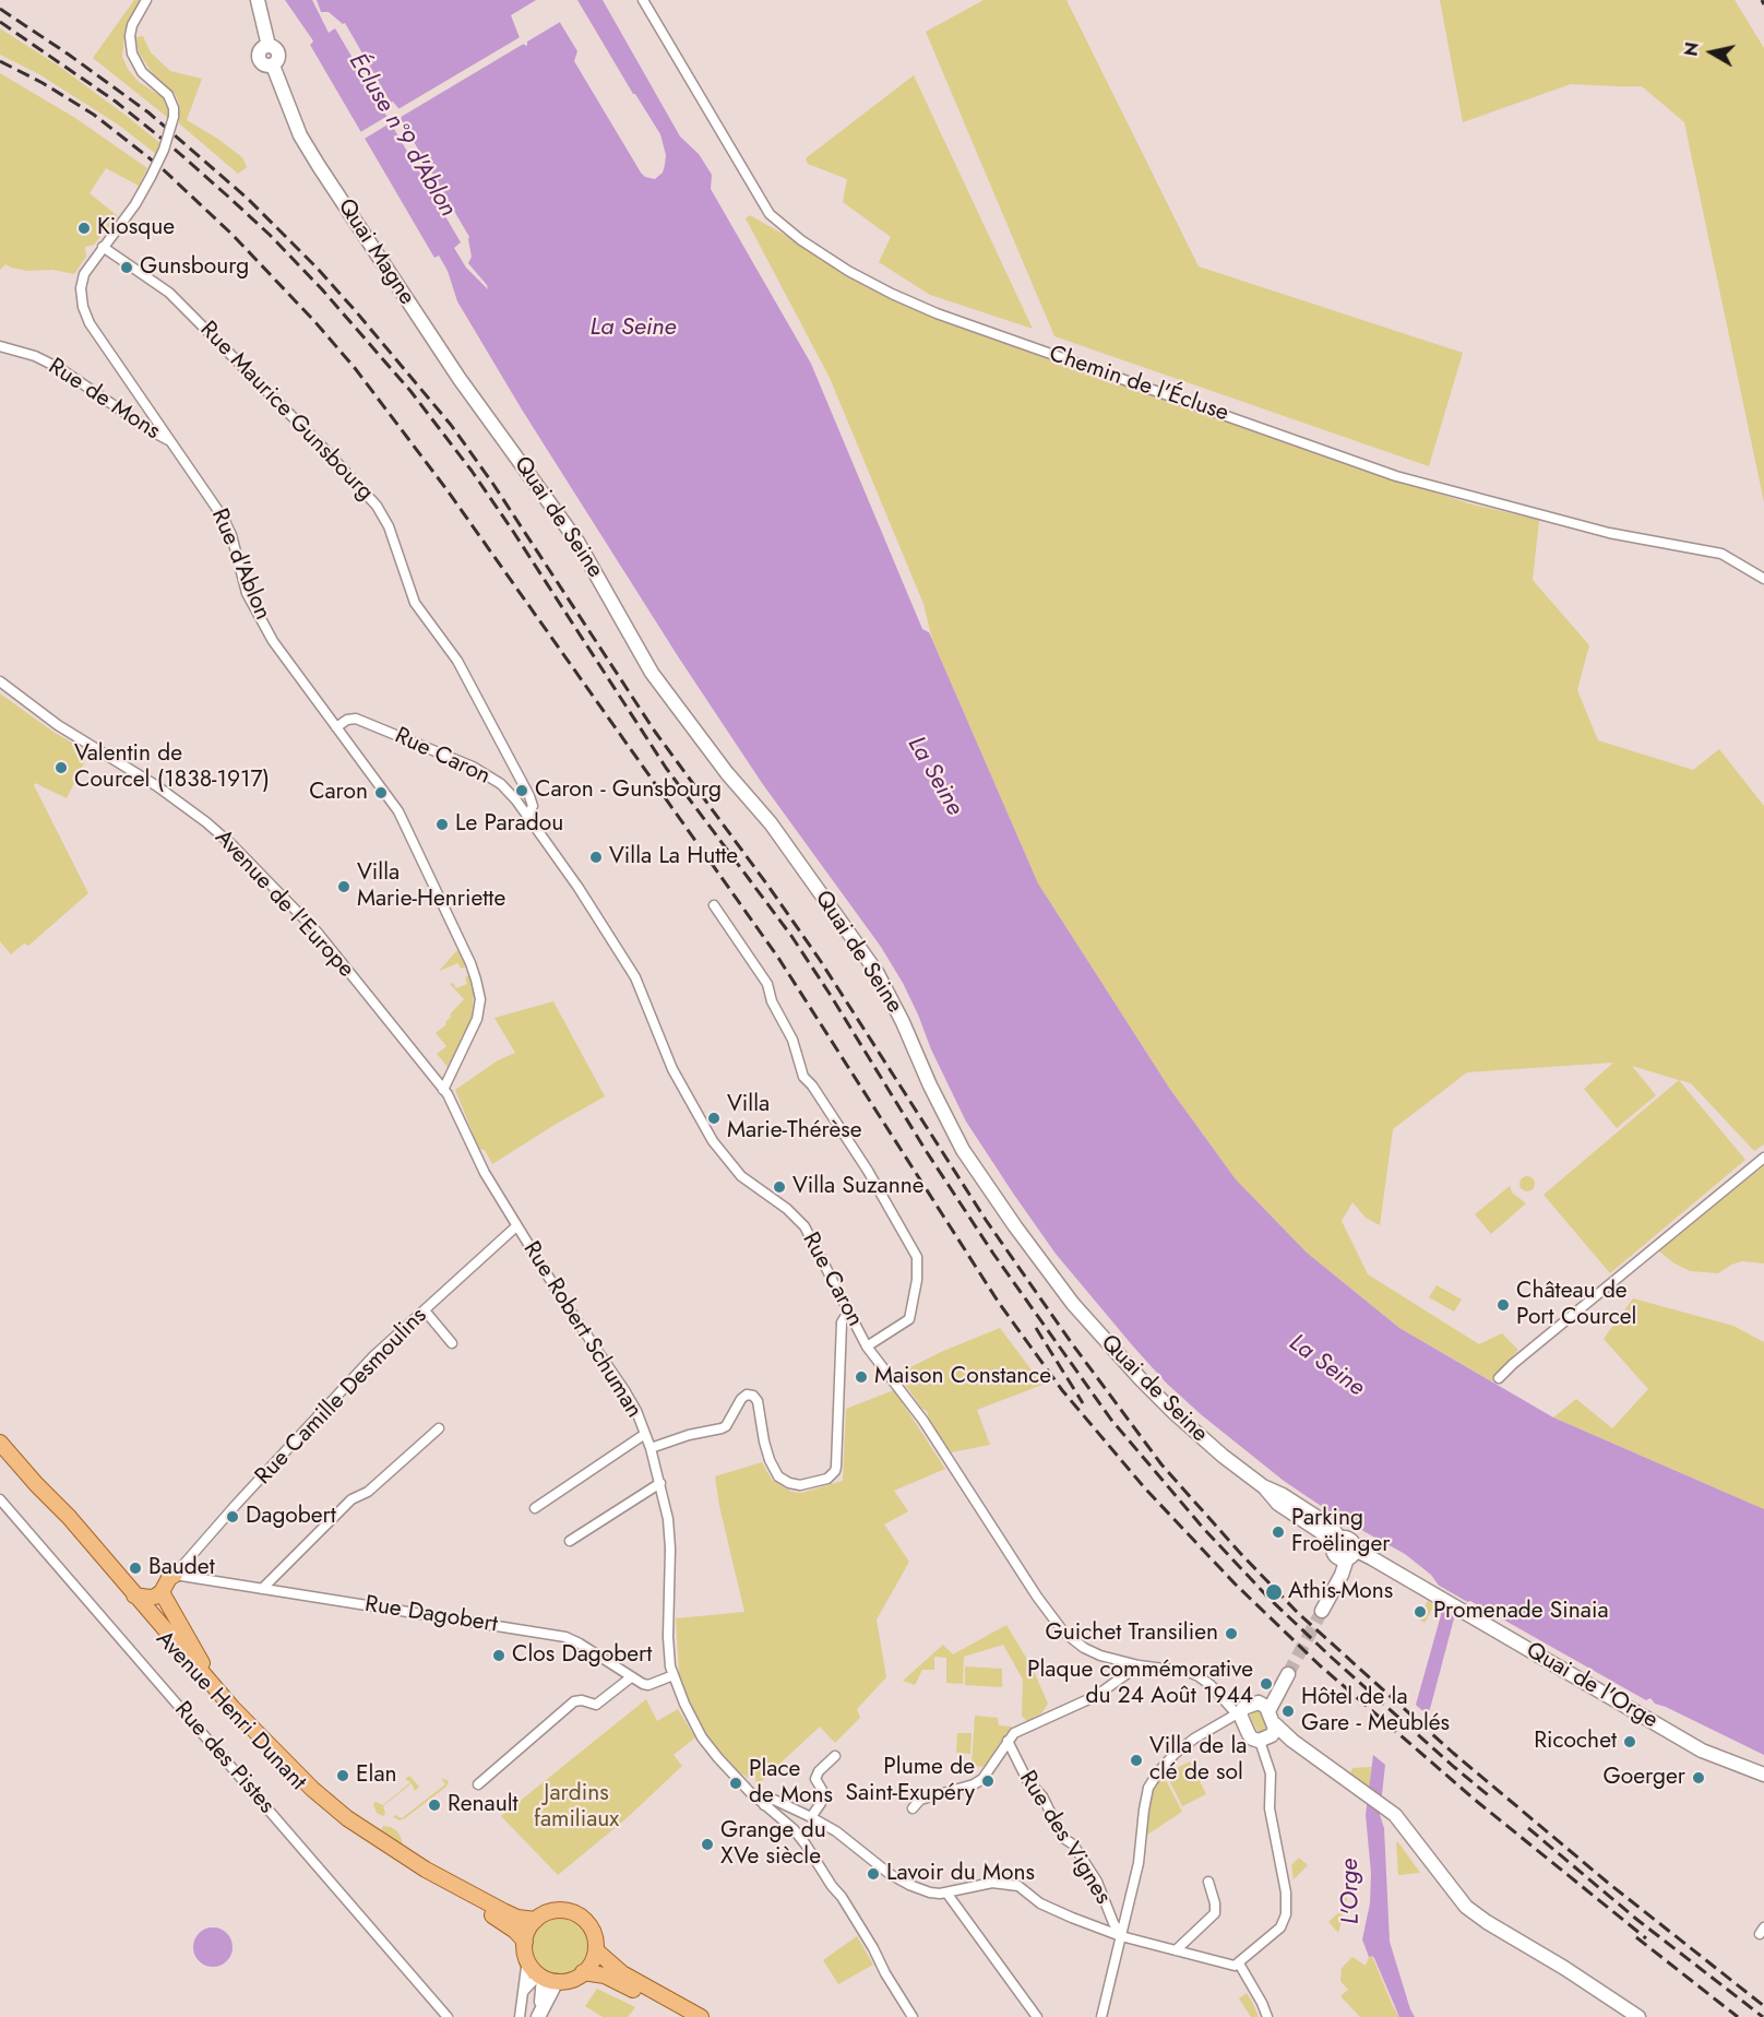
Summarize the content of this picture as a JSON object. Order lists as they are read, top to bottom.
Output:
{
  "streets": {
    "main road": [
      "Quai Magne",
      "Quai de Seine",
      "Quai de l'Orge",
      "Avenue Henri Dunant"
    ],
    "street": [
      "Chemin de l'Écluse",
      "Rue de Mons",
      "Rue Maurice Gunsbourg",
      "Rue d'Ablon",
      "Rue Caron",
      "Avenue de l'Europe",
      "Rue Robert Schuman",
      "Rue Camille Desmoulins",
      "Rue Dagobert",
      "Rue des Pistes",
      "Rue des Vignes"
    ]
  },
  "crossings": [
    ["Quai Magne", "Quai de Seine"],
    ["Rue de Mons", "Rue d'Ablon"],
    ["Rue Maurice Gunsbourg", "Rue d'Ablon"],
    ["Rue Maurice Gunsbourg", "Rue Caron"],
    ["Quai de Seine", "Quai de l'Orge"],
    ["Rue d'Ablon", "Rue Caron"],
    ["Rue d'Ablon", "Avenue de l'Europe"],
    ["Rue d'Ablon", "Rue Robert Schuman"],
    ["Avenue de l'Europe", "Rue Robert Schuman"],
    ["Rue Robert Schuman", "Rue Camille Desmoulins"],
    ["Rue Robert Schuman", "Rue Dagobert"],
    ["Rue Camille Desmoulins", "Rue Dagobert"]
  ],
  "water": ["Écluse n°9 d'Ablon", "La Seine", "L'Orge"],
  "parks": ["Jardins familiaux"],
  "places": [
    "Kiosque",
    "Gunsbourg",
    "Valentin de Courcel (1838-1917)",
    "Caron - Gunsbourg",
    "Caron",
    "Le Paradou",
    "Villa La Hutte",
    "Villa Marie-Henriette",
    "Villa Marie-Thérèse",
    "Villa Suzanne",
    "Château de Port Courcel",
    "Maison Constance",
    "Dagobert",
    "Parking Froëlinger",
    "Baudet",
    "Athis-Mons",
    "Promenade Sinaia",
    "Guichet Transilien",
    "Clos Dagobert",
    "Plaque commémorative du 24 Août 1944",
    "Hôtel de la Gare - Meublés",
    "Ricochet",
    "Villa de la clé de sol",
    "Elan",
    "Goerger",
    "Plume de Saint-Exupéry",
    "Place de Mons",
    "Renault",
    "Grange du XVe siècle",
    "Lavoir du Mons"
  ],
  "north": "left"
}
